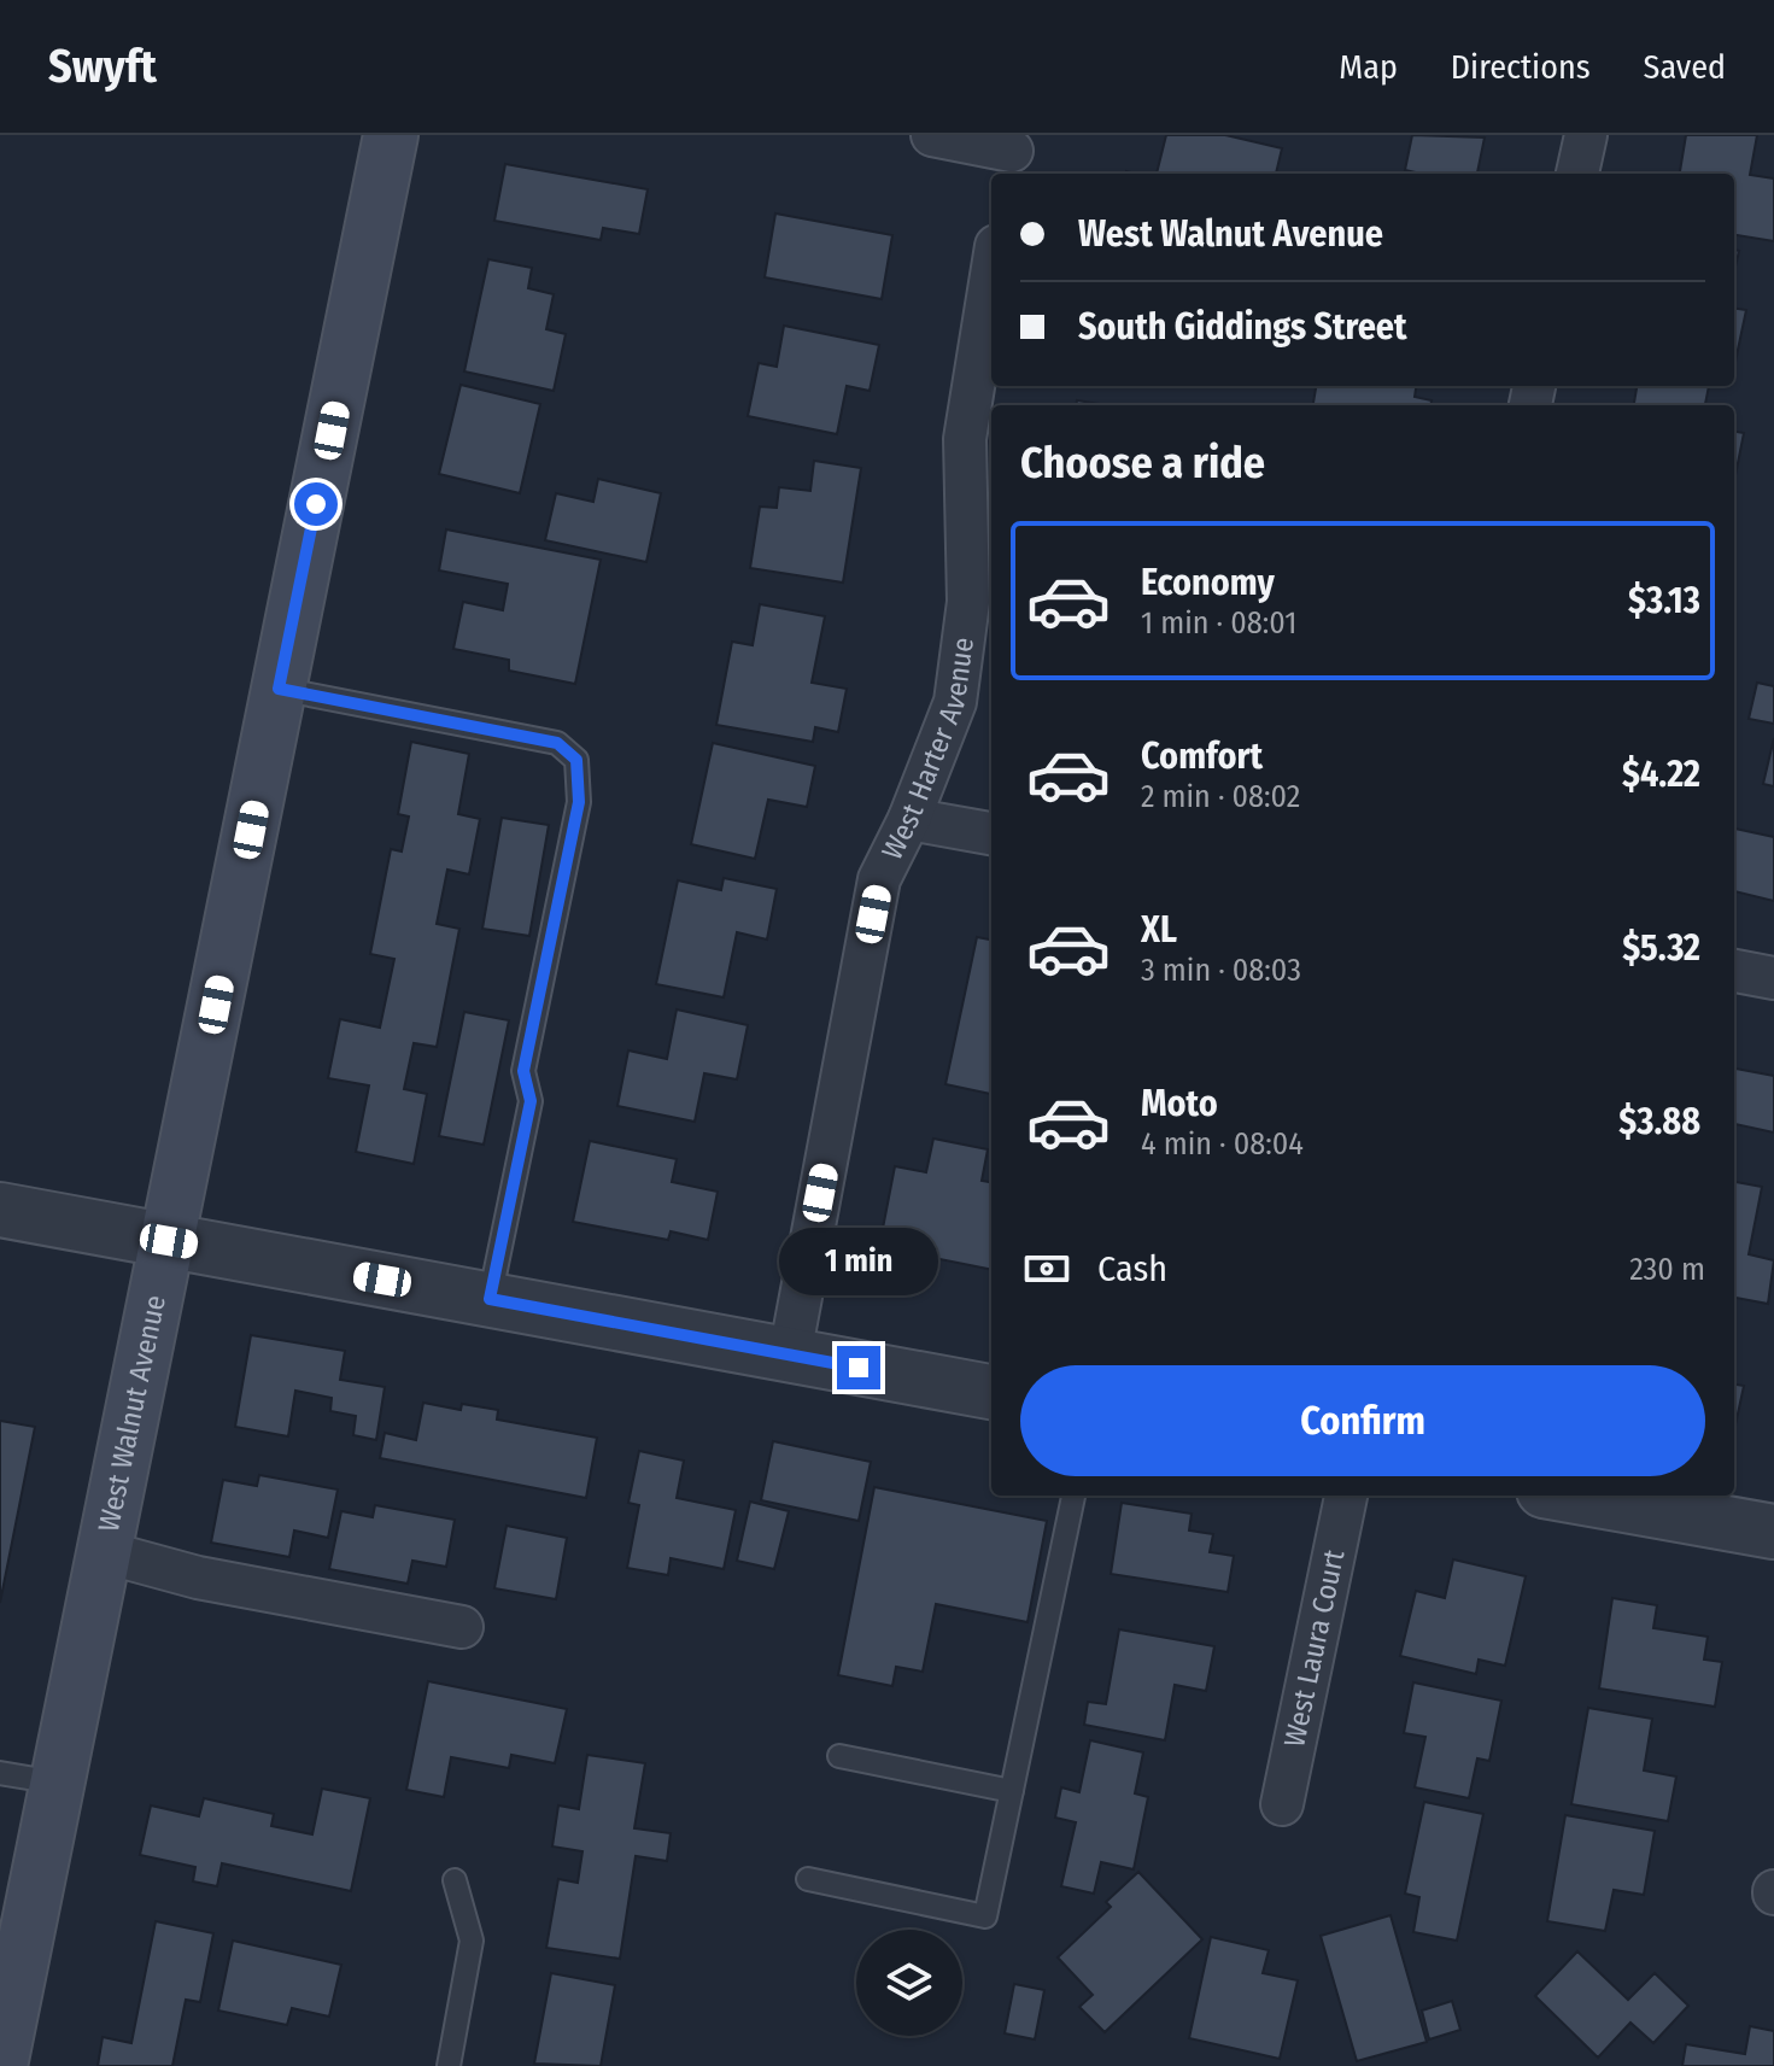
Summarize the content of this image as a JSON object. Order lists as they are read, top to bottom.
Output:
{
  "streets": {
    "main road": ["West Walnut Avenue"],
    "street": ["West Harter Avenue", "West Laura Court"]
  },
  "page": {
    "header": "Swyft",
    "nav": ["Map", "Directions", "Saved"],
    "banner": ["West Walnut Avenue", "South Giddings Street"],
    "heading": "Choose a ride",
    "list": [
      {
        "name": "Economy",
        "note": "1 min · 08:01",
        "value": "$3.13"
      },
      {
        "name": "Comfort",
        "note": "2 min · 08:02",
        "value": "$4.22"
      },
      {
        "name": "XL",
        "note": "3 min · 08:03",
        "value": "$5.32"
      },
      {
        "name": "Moto",
        "note": "4 min · 08:04",
        "value": "$3.88"
      }
    ],
    "pay": ["Cash", "230 m"],
    "bubble": "1 min",
    "buttons": "Confirm"
  }
}
